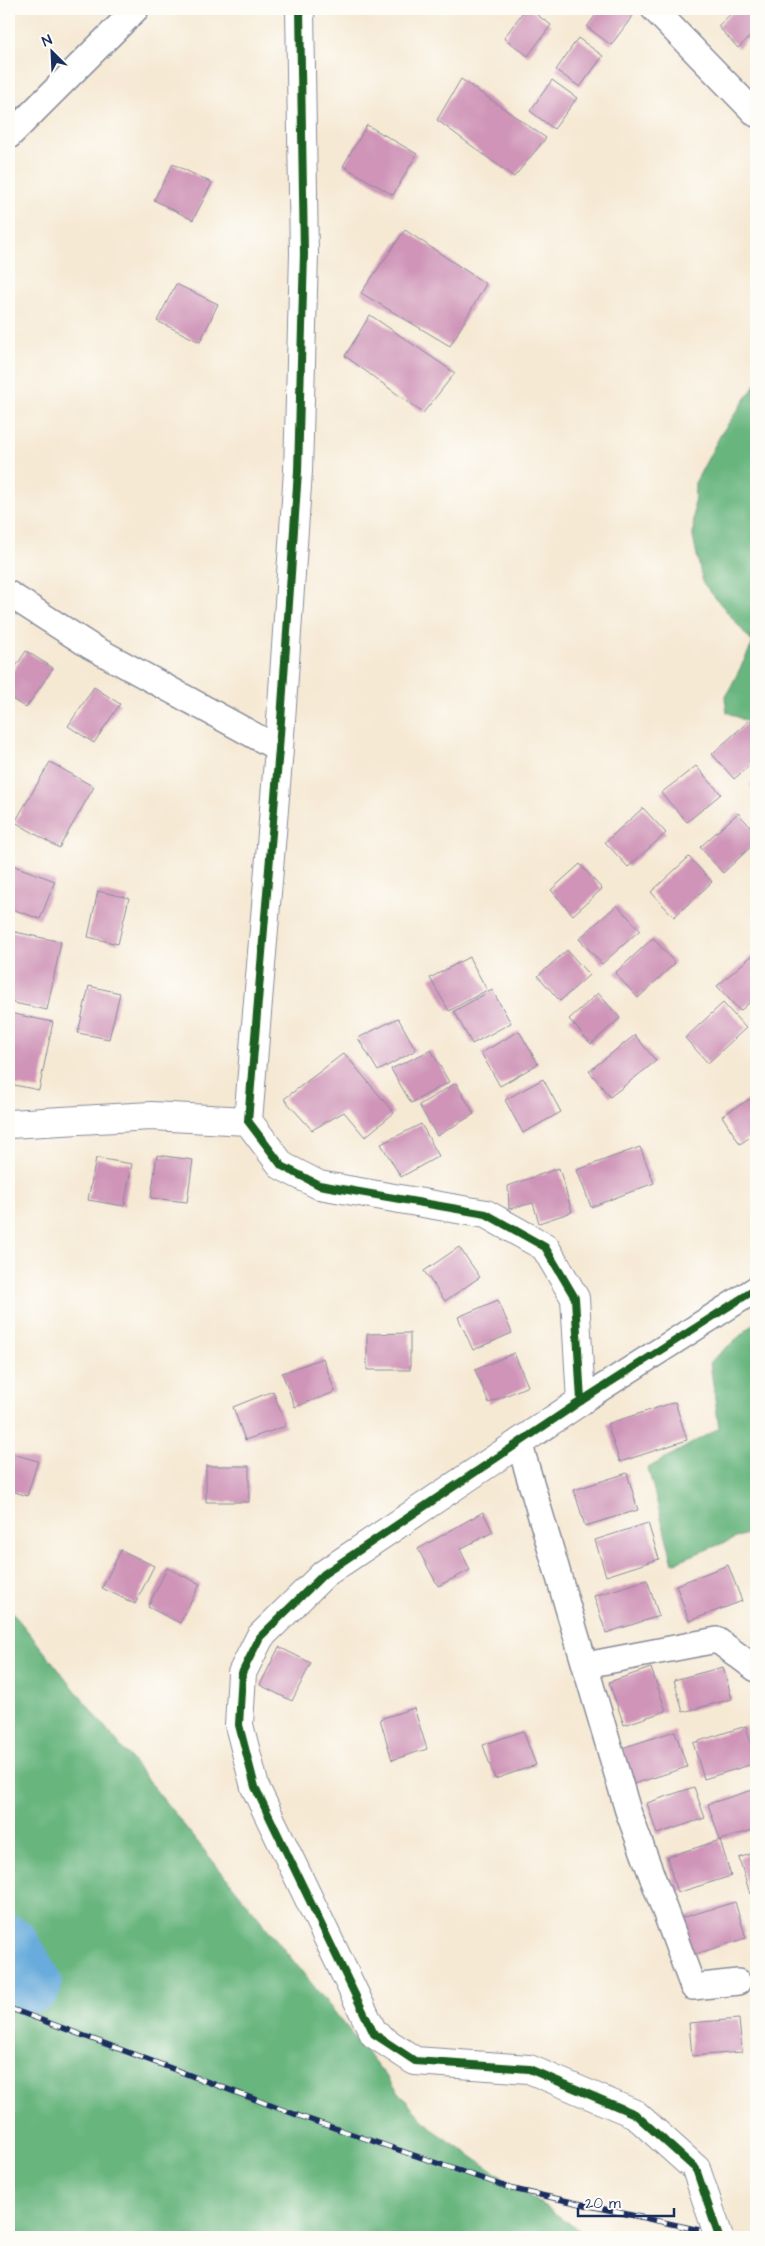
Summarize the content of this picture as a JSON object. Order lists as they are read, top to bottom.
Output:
{
  "scale_bar": "20 m",
  "north": "top left"
}
